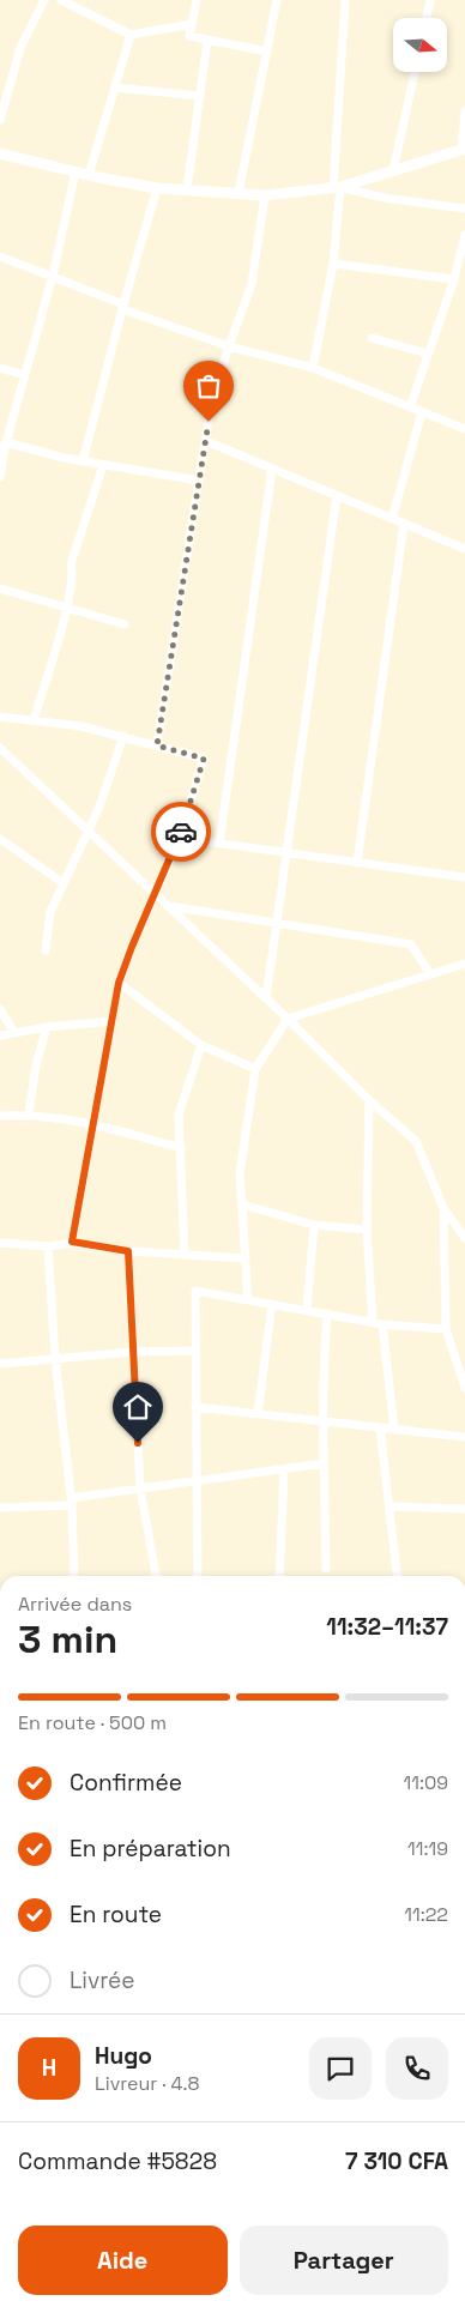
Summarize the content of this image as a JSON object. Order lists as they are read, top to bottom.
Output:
{
  "north": "right",
  "page": {
    "heading": ["3 min", "Arrivée dans", "11:32–11:37"],
    "panel": [
      "Hugo",
      "Livreur · 4.8",
      "Commande #5828",
      "7 310 CFA"
    ],
    "bar": "En route · 500 m",
    "list": [
      ["Confirmée", "11:09"],
      ["En préparation", "11:19"],
      ["En route", "11:22"],
      "Livrée"
    ],
    "round": "H",
    "buttons": ["Aide", "Partager"]
  }
}
